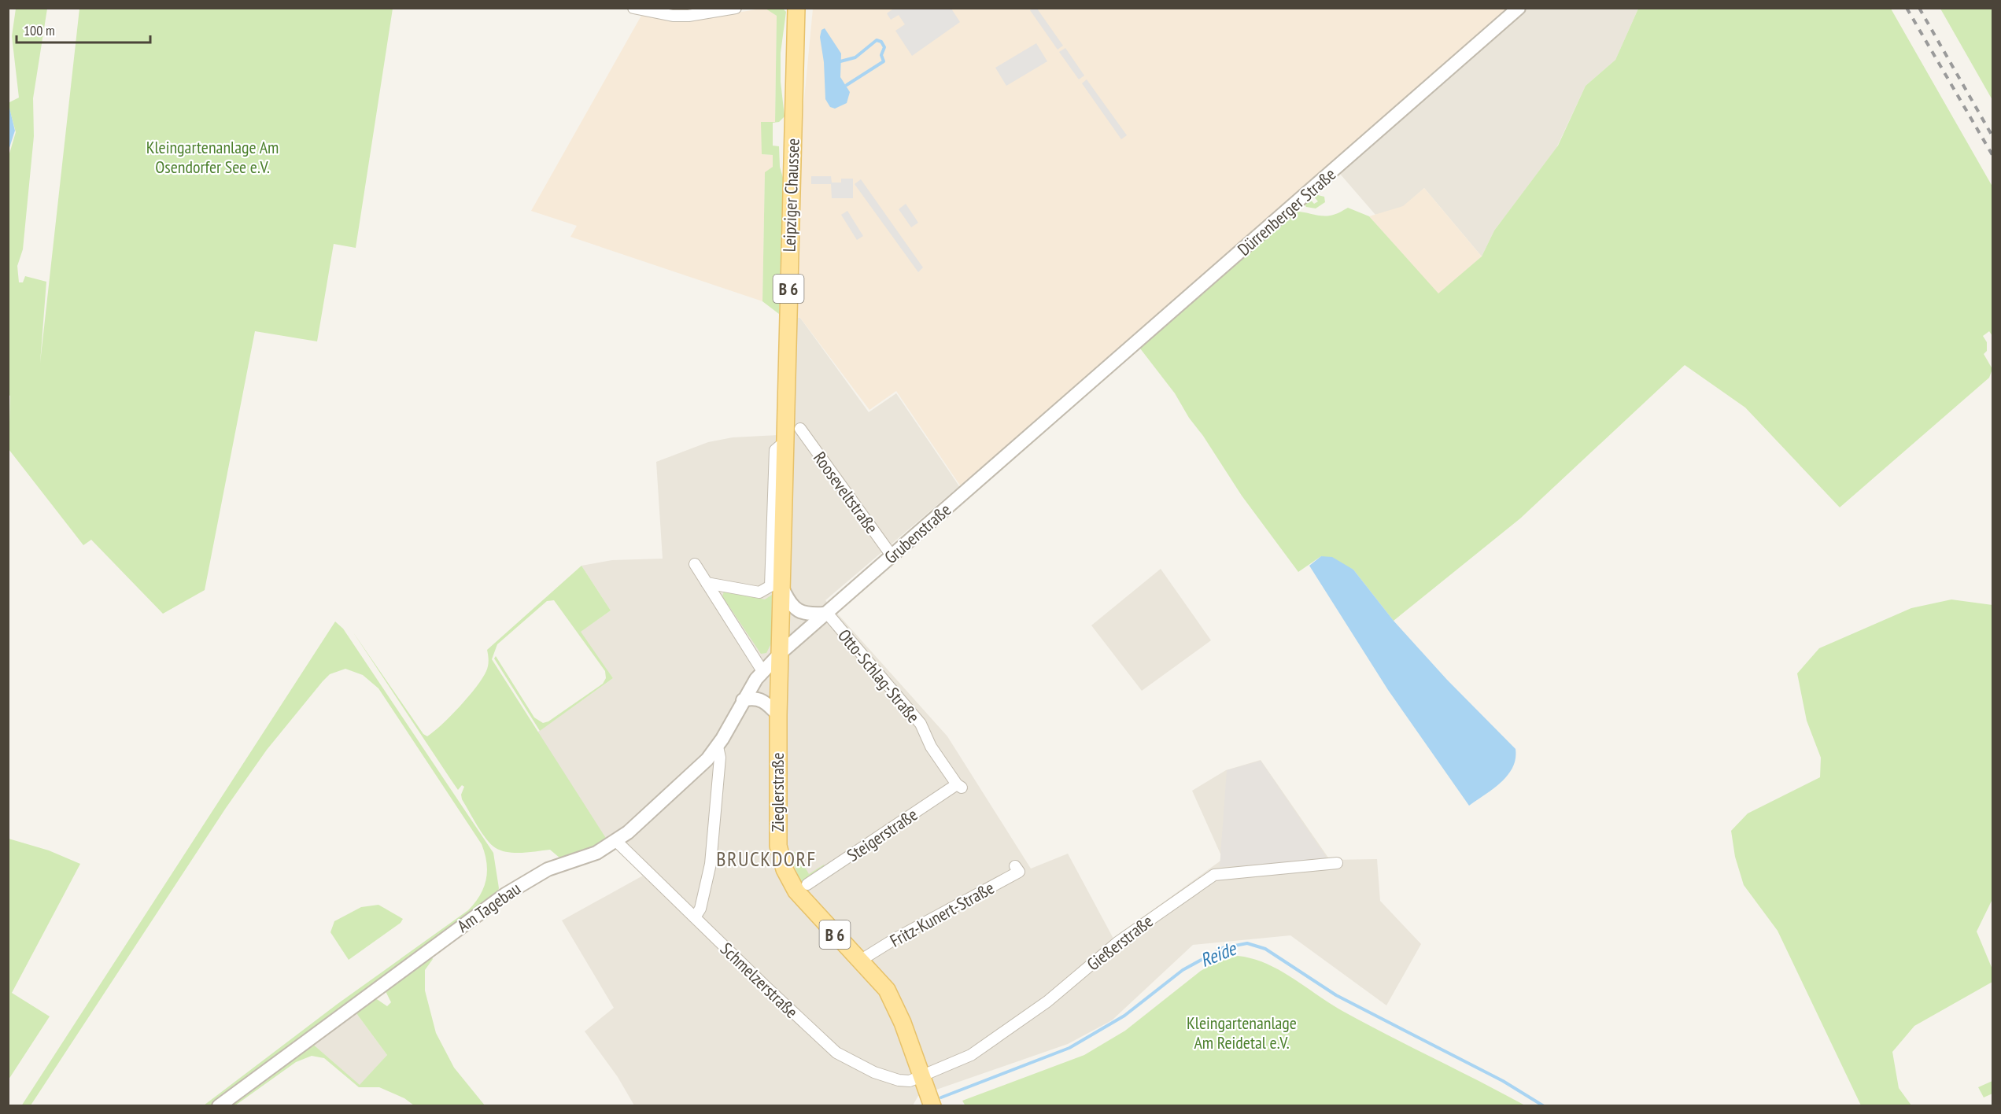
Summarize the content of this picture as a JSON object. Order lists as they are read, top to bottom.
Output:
{
  "streets": {
    "main road": ["Leipziger Chaussee", "B 6", "Zieglerstraße"],
    "street": [
      "Dürrenberger Straße",
      "Rooseveltstraße",
      "Grubenstraße",
      "Otto-Schlag-Straße",
      "Steigerstraße",
      "Am Tagebau",
      "Fritz-Kunert-Straße",
      "Gießerstraße",
      "Schmelzerstraße"
    ]
  },
  "crossings": [
    ["Leipziger Chaussee", "Zieglerstraße"],
    ["Dürrenberger Straße", "Grubenstraße"],
    ["Rooseveltstraße", "Grubenstraße"],
    ["Grubenstraße", "Otto-Schlag-Straße"],
    ["Grubenstraße", "Zieglerstraße"],
    ["Grubenstraße", "Am Tagebau"],
    ["Otto-Schlag-Straße", "Steigerstraße"],
    ["Zieglerstraße", "Am Tagebau"],
    ["Zieglerstraße", "Fritz-Kunert-Straße"],
    ["Zieglerstraße", "Gießerstraße"],
    ["Zieglerstraße", "Schmelzerstraße"],
    ["Am Tagebau", "Schmelzerstraße"],
    ["Gießerstraße", "Schmelzerstraße"]
  ],
  "districts": ["BRUCKDORF"],
  "water": ["Reide"],
  "parks": ["Kleingartenanlage Am Osendorfer See e.V.", "Kleingartenanlage Am Reidetal e.V."],
  "scale_bar": "100 m"
}
